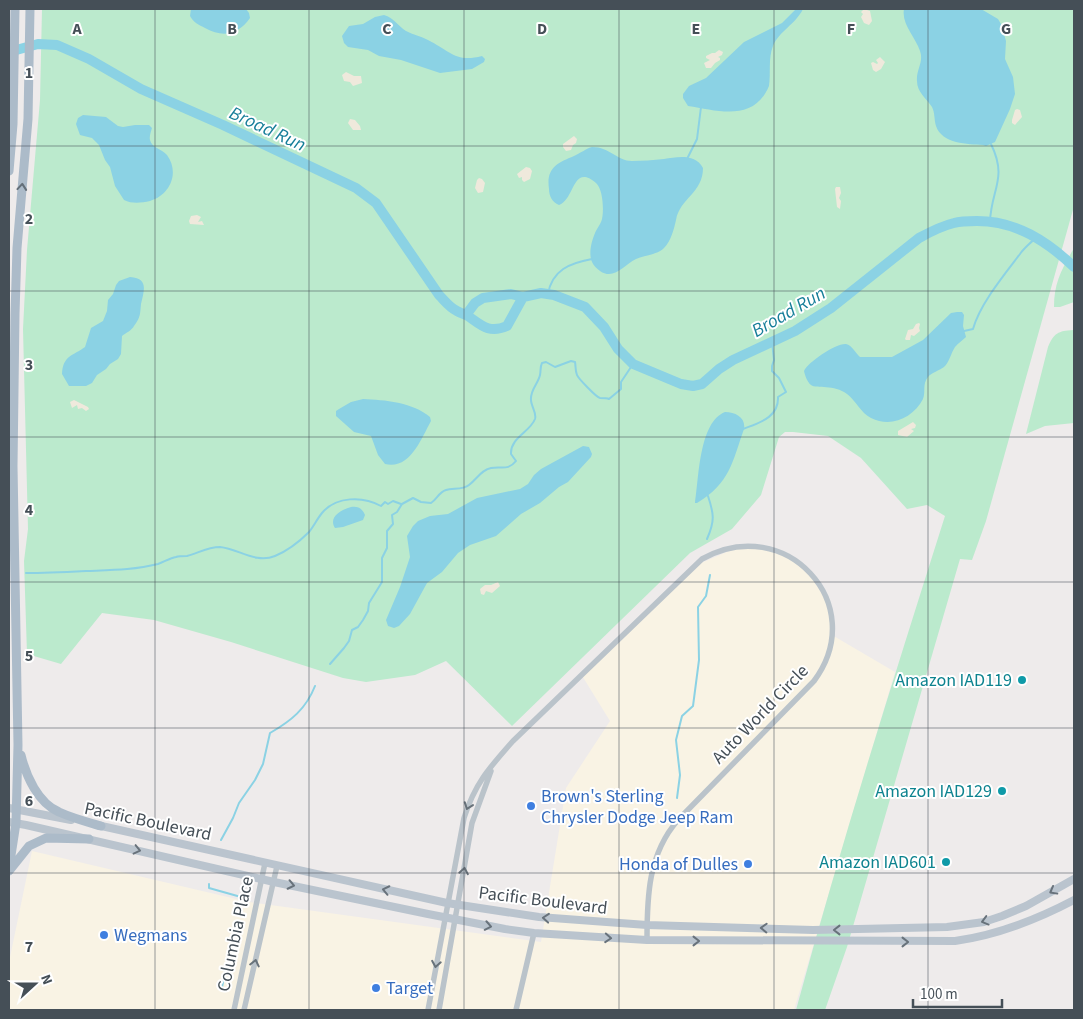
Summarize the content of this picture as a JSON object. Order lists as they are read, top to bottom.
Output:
{
  "streets": {
    "main road": ["Pacific Boulevard"],
    "street": ["Auto World Circle", "Columbia Place"]
  },
  "crossings": [
    ["Auto World Circle", "Pacific Boulevard"],
    ["Pacific Boulevard", "Columbia Place"]
  ],
  "water": ["Broad Run"],
  "places": [
    "Amazon IAD119",
    "Amazon IAD129",
    "Brown's Sterling Chrysler Dodge Jeep Ram",
    "Amazon IAD601",
    "Honda of Dulles",
    "Wegmans",
    "Target"
  ],
  "scale_bar": "100 m",
  "north": "right",
  "grid": {
    "columns": [
      "A",
      "B",
      "C",
      "D",
      "E",
      "F",
      "G"
    ],
    "rows": [
      "1",
      "2",
      "3",
      "4",
      "5",
      "6",
      "7"
    ]
  }
}
